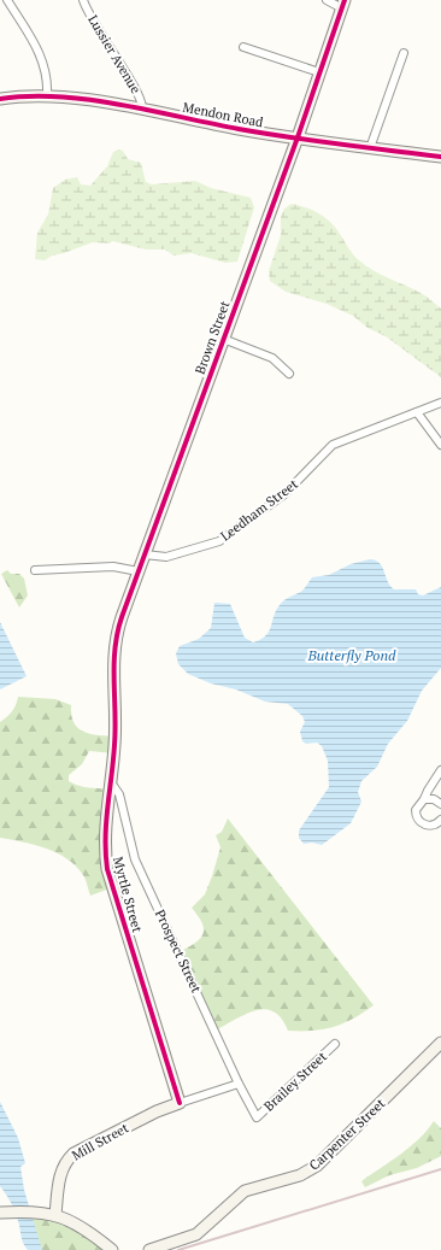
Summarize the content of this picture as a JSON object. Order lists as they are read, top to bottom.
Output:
{
  "streets": {
    "street": [
      "Lussier Avenue",
      "Mendon Road",
      "Brown Street",
      "Leedham Street",
      "Myrtle Street",
      "Prospect Street",
      "Brailey Street",
      "Carpenter Street",
      "Mill Street"
    ]
  },
  "crossings": [
    ["Lussier Avenue", "Mendon Road"],
    ["Mendon Road", "Brown Street"],
    ["Brown Street", "Leedham Street"],
    ["Brown Street", "Myrtle Street"],
    ["Myrtle Street", "Prospect Street"],
    ["Myrtle Street", "Mill Street"],
    ["Prospect Street", "Brailey Street"],
    ["Prospect Street", "Mill Street"]
  ],
  "water": ["Butterfly Pond"]
}
